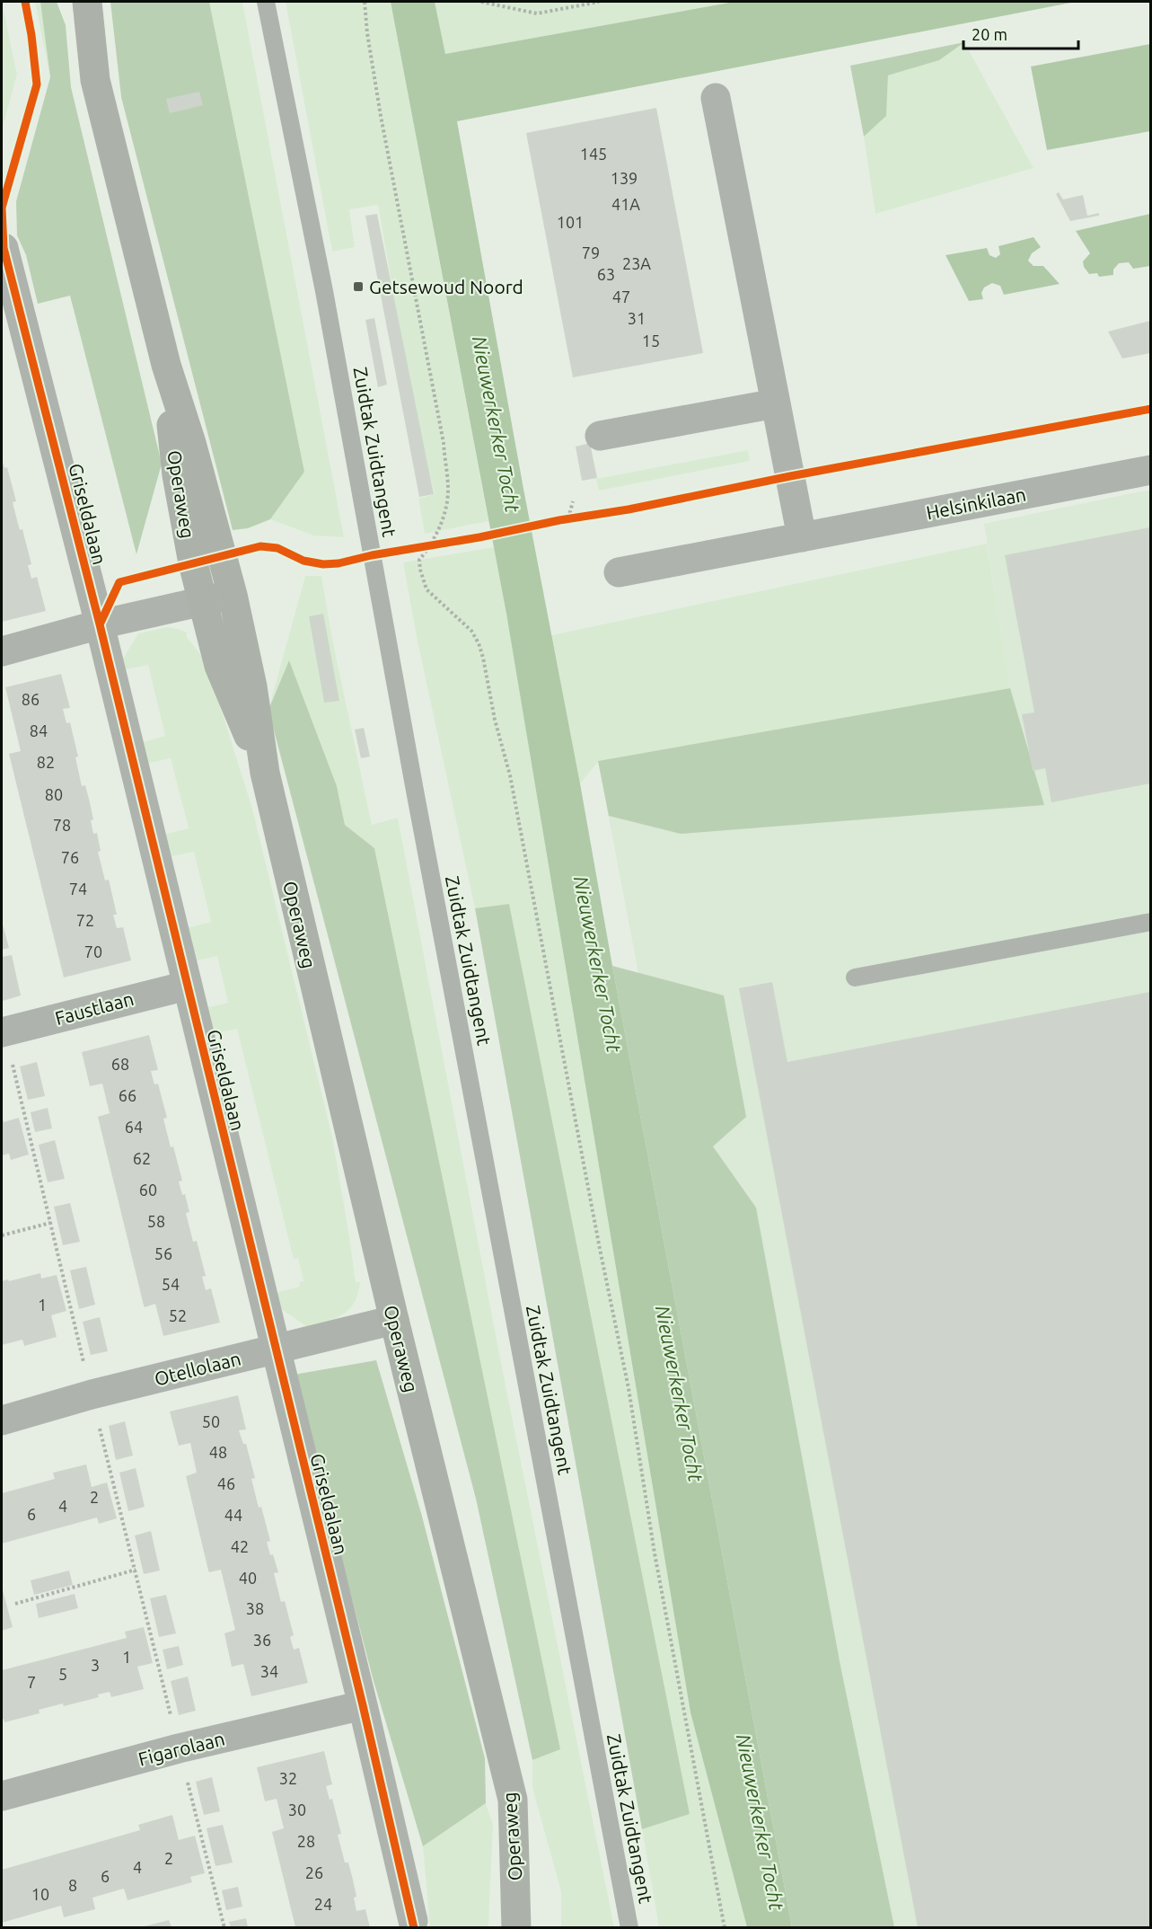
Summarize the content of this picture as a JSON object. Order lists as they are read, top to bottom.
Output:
{
  "streets": {
    "main road": ["Operaweg"],
    "street": [
      "Helsinkilaan",
      "Griseldalaan",
      "Faustlaan",
      "Otellolaan",
      "Figarolaan"
    ],
    "lane": ["Zuidtak Zuidtangent"]
  },
  "crossings": [
    ["Operaweg", "Otellolaan"],
    ["Griseldalaan", "Faustlaan"],
    ["Griseldalaan", "Otellolaan"],
    ["Griseldalaan", "Figarolaan"]
  ],
  "water": ["Nieuwerkerker Tocht"],
  "places": {
    "transit": ["Getsewoud Noord"]
  },
  "house_numbers": [
    "145",
    "139",
    "41A",
    "101",
    "79",
    "23A",
    "63",
    "47",
    "31",
    "15",
    "86",
    "84",
    "82",
    "80",
    "78",
    "76",
    "74",
    "72",
    "70",
    "68",
    "66",
    "64",
    "62",
    "60",
    "58",
    "56",
    "54",
    "1",
    "52",
    "50",
    "48",
    "46",
    "2",
    "4",
    "6",
    "44",
    "42",
    "40",
    "38",
    "36",
    "1",
    "3",
    "34",
    "5",
    "7",
    "32",
    "30",
    "28",
    "2",
    "4",
    "26",
    "6",
    "8",
    "10",
    "24"
  ],
  "scale_bar": "20 m"
}
